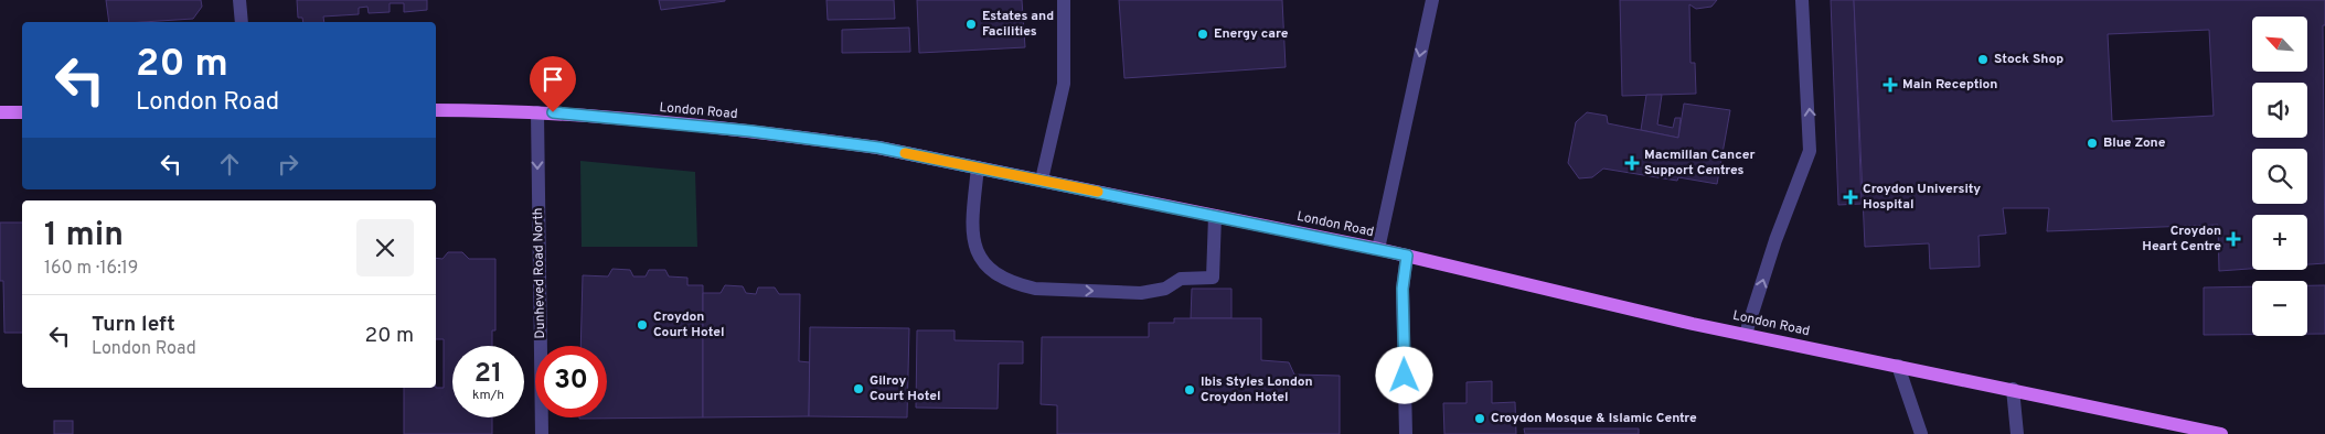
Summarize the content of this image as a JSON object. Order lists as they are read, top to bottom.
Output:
{
  "streets": {
    "main road": ["London Road"],
    "street": ["Dunheved Road North"]
  },
  "crossings": [
    ["London Road", "Dunheved Road North"]
  ],
  "one_way": ["Dunheved Road North"],
  "places": {
    "other": [
      "Estates and Facilities",
      "Energy care",
      "Stock Shop",
      "Blue Zone",
      "Croydon Court Hotel",
      "Gilroy Court Hotel",
      "Ibis Styles London Croydon Hotel",
      "Croydon Mosque & Islamic Centre"
    ],
    "health": [
      "Main Reception",
      "Macmillan Cancer Support Centres",
      "Croydon University Hospital",
      "Croydon Heart Centre"
    ]
  },
  "north": "top left",
  "page": {
    "map_buttons": ["+", "−"],
    "turn": ["20 m", "London Road"],
    "heading": ["1 min", "160 m · 16:19"],
    "list": [
      {
        "name": "Turn left",
        "note": "London Road",
        "value": "20 m"
      }
    ],
    "speed": "21 km/h",
    "limit": "30"
  }
}
